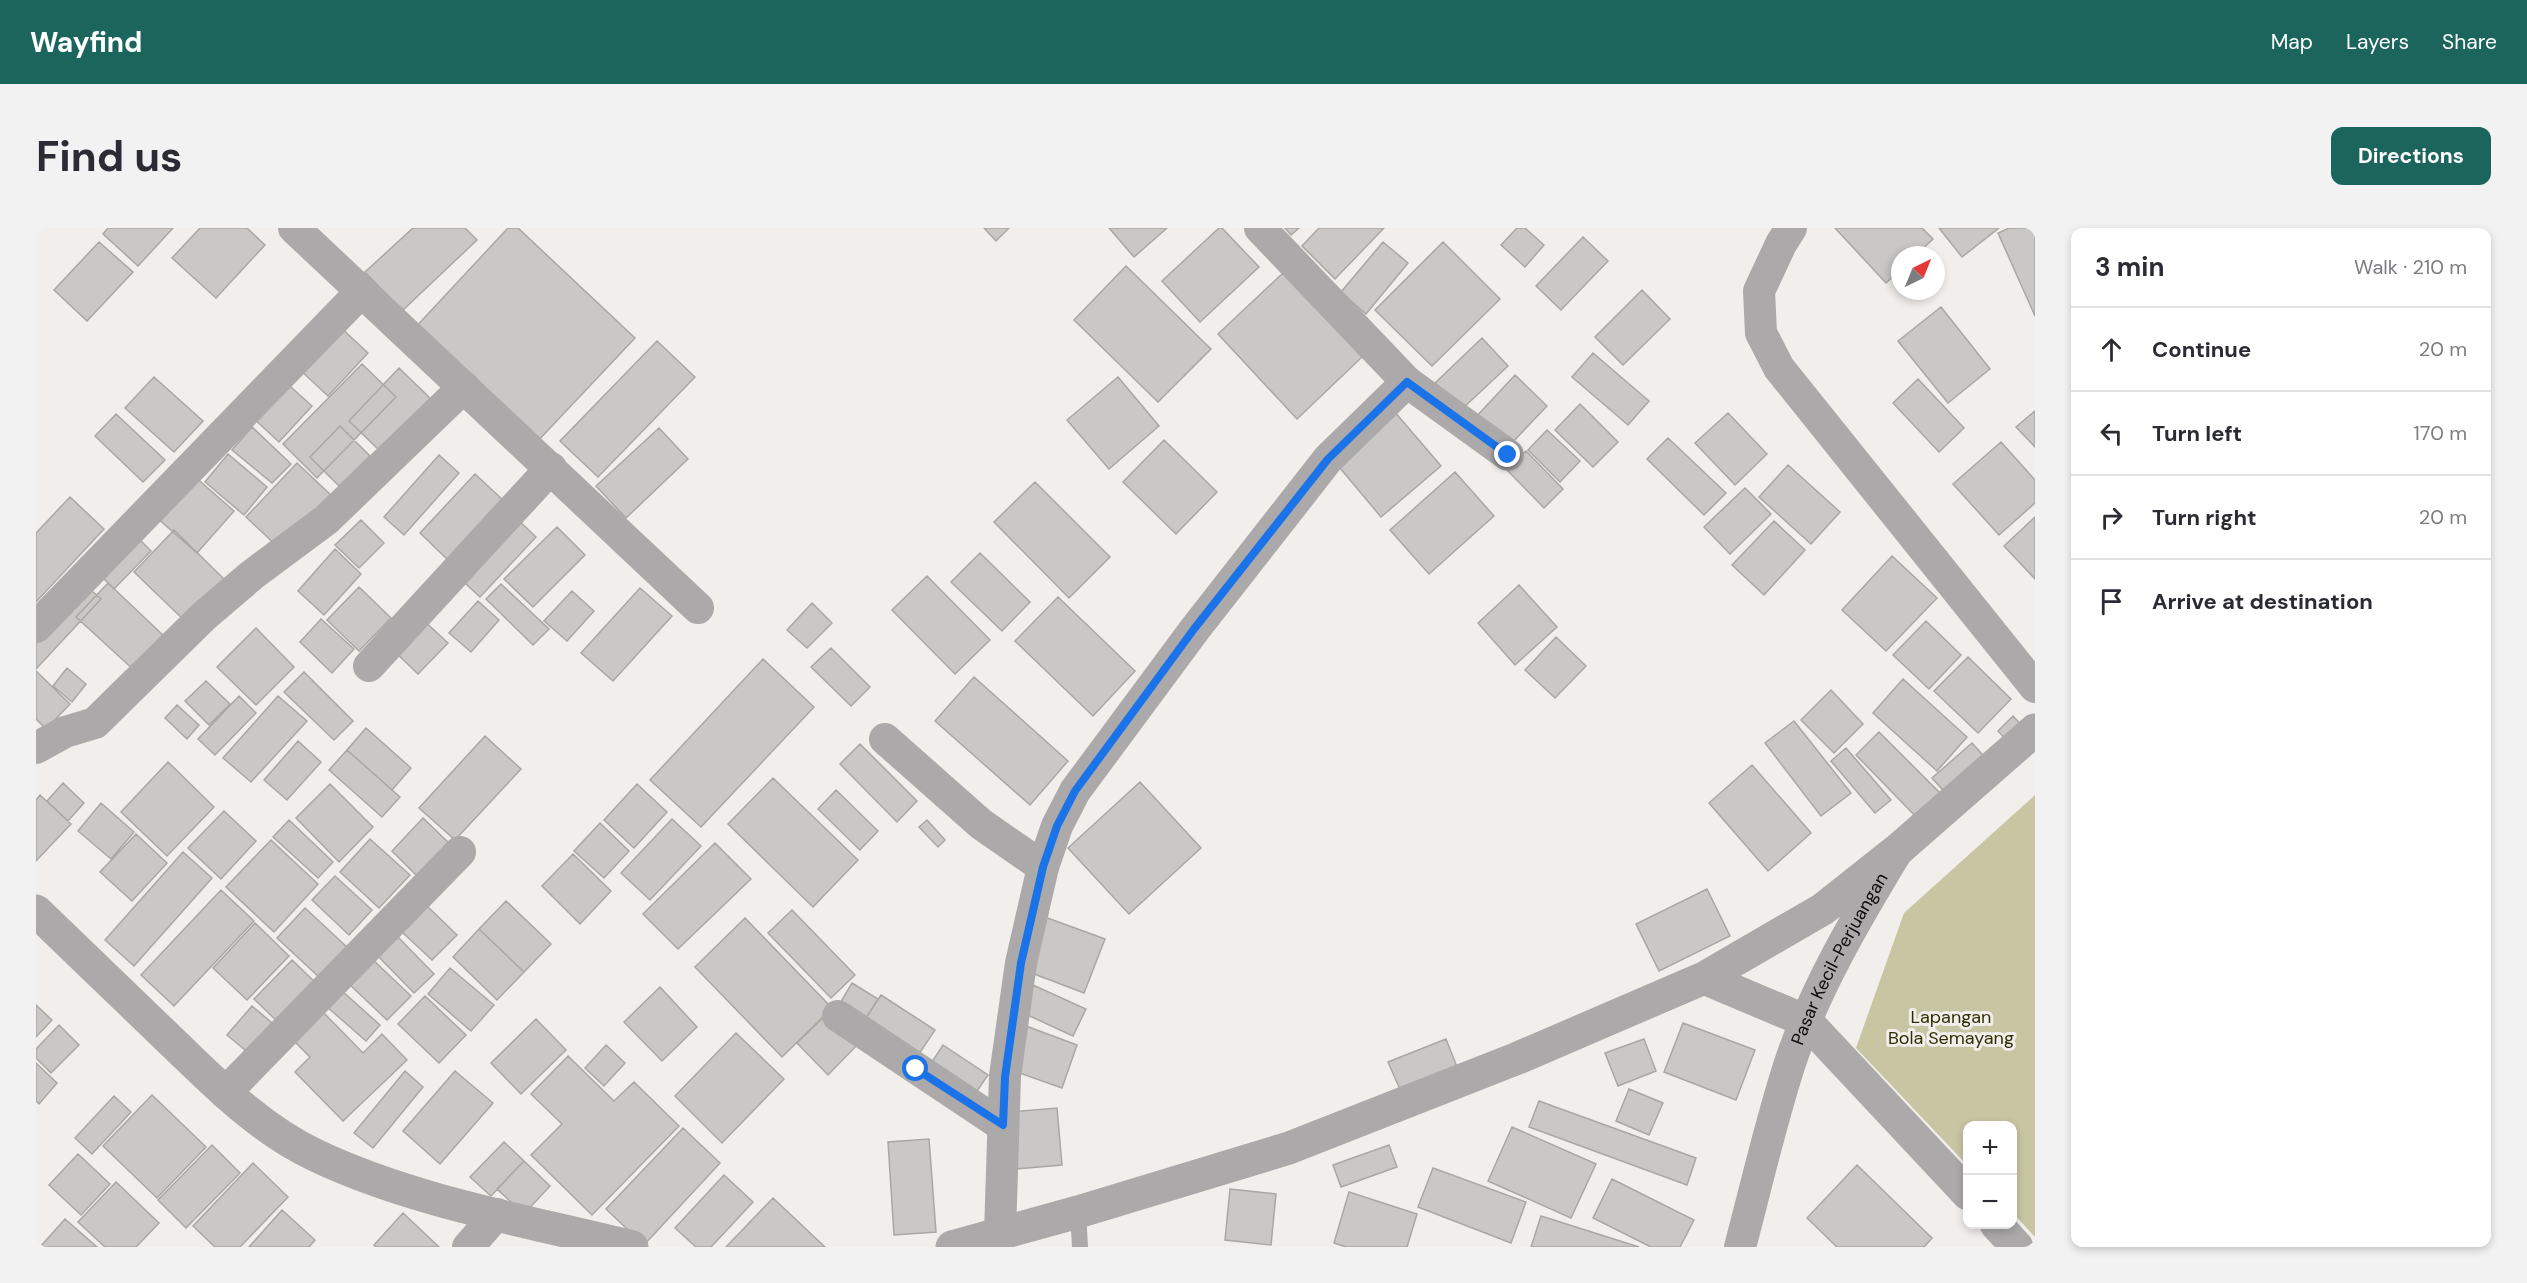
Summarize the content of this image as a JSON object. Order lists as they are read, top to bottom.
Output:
{
  "streets": {
    "street": ["Pasar Kecil-Perjuangan"]
  },
  "parks": ["Lapangan Bola Semayang"],
  "north": "top right",
  "page": {
    "header": "Wayfind",
    "nav": ["Map", "Layers", "Share"],
    "buttons": "Directions",
    "title": "Find us",
    "heading": ["3 min", "Walk · 210 m"],
    "list": [
      ["Continue", "20 m"],
      ["Turn left", "170 m"],
      ["Turn right", "20 m"],
      "Arrive at destination"
    ],
    "map_buttons": ["+", "−"]
  }
}
